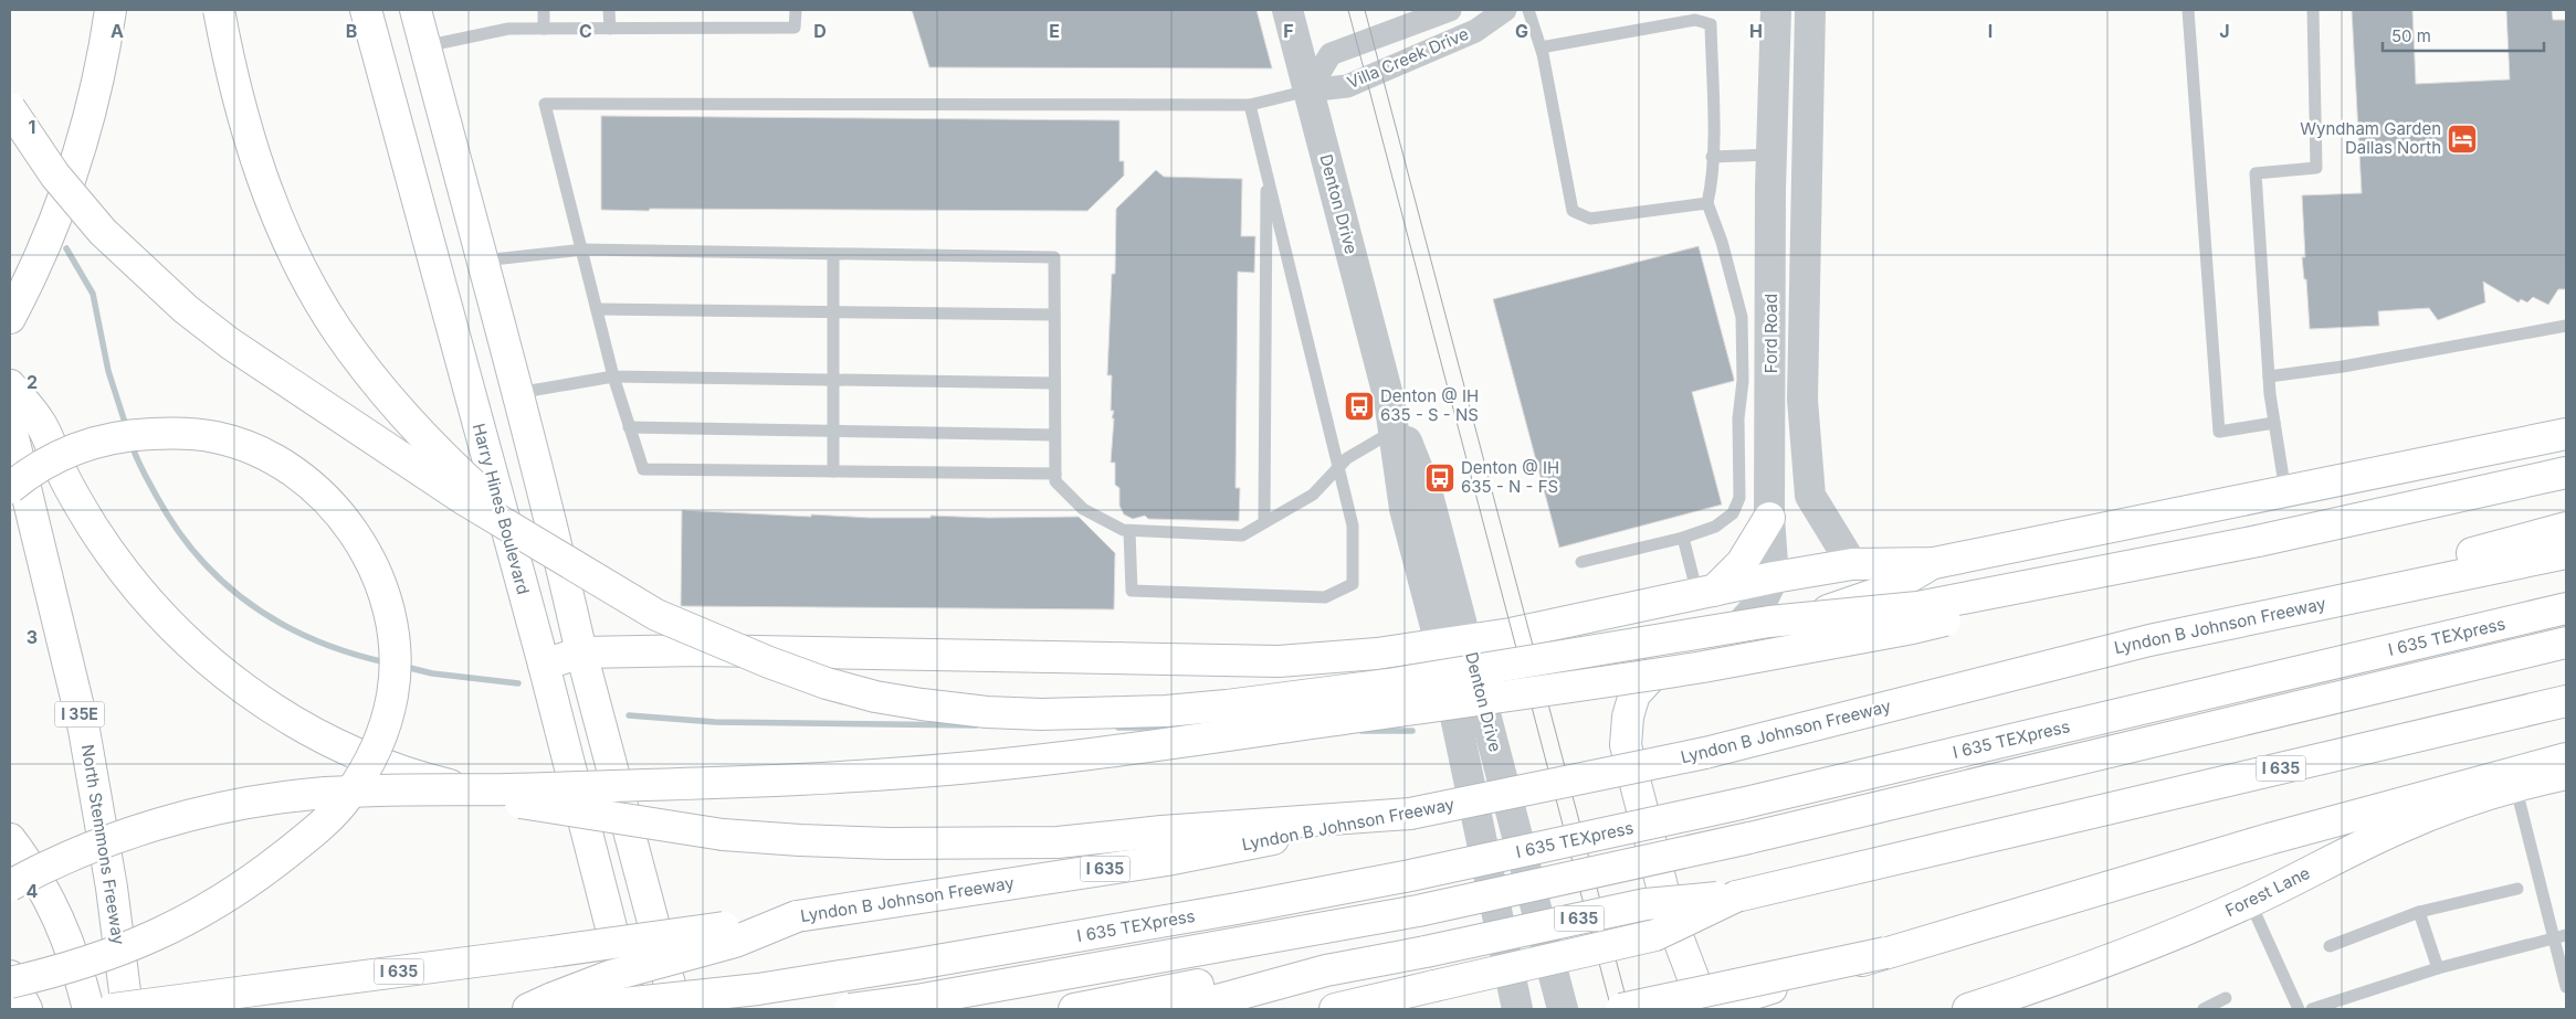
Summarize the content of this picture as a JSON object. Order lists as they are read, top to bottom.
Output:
{
  "streets": {
    "main road": [
      "Harry Hines Boulevard",
      "Lyndon B Johnson Freeway",
      "I 635 TEXpress",
      "I 35E",
      "I 635",
      "North Stemmons Freeway",
      "Forest Lane"
    ],
    "street": ["Villa Creek Drive", "Denton Drive", "Ford Road"]
  },
  "crossings": [
    ["Villa Creek Drive", "Denton Drive"]
  ],
  "places": {
    "hotel": ["Wyndham Garden Dallas North"],
    "bus stop": ["Denton @ IH 635 - S - NS", "Denton @ IH 635 - N - FS"]
  },
  "scale_bar": "50 m",
  "grid": {
    "columns": [
      "A",
      "B",
      "C",
      "D",
      "E",
      "F",
      "G",
      "H",
      "I",
      "J"
    ],
    "rows": [
      "1",
      "2",
      "3",
      "4"
    ]
  }
}
